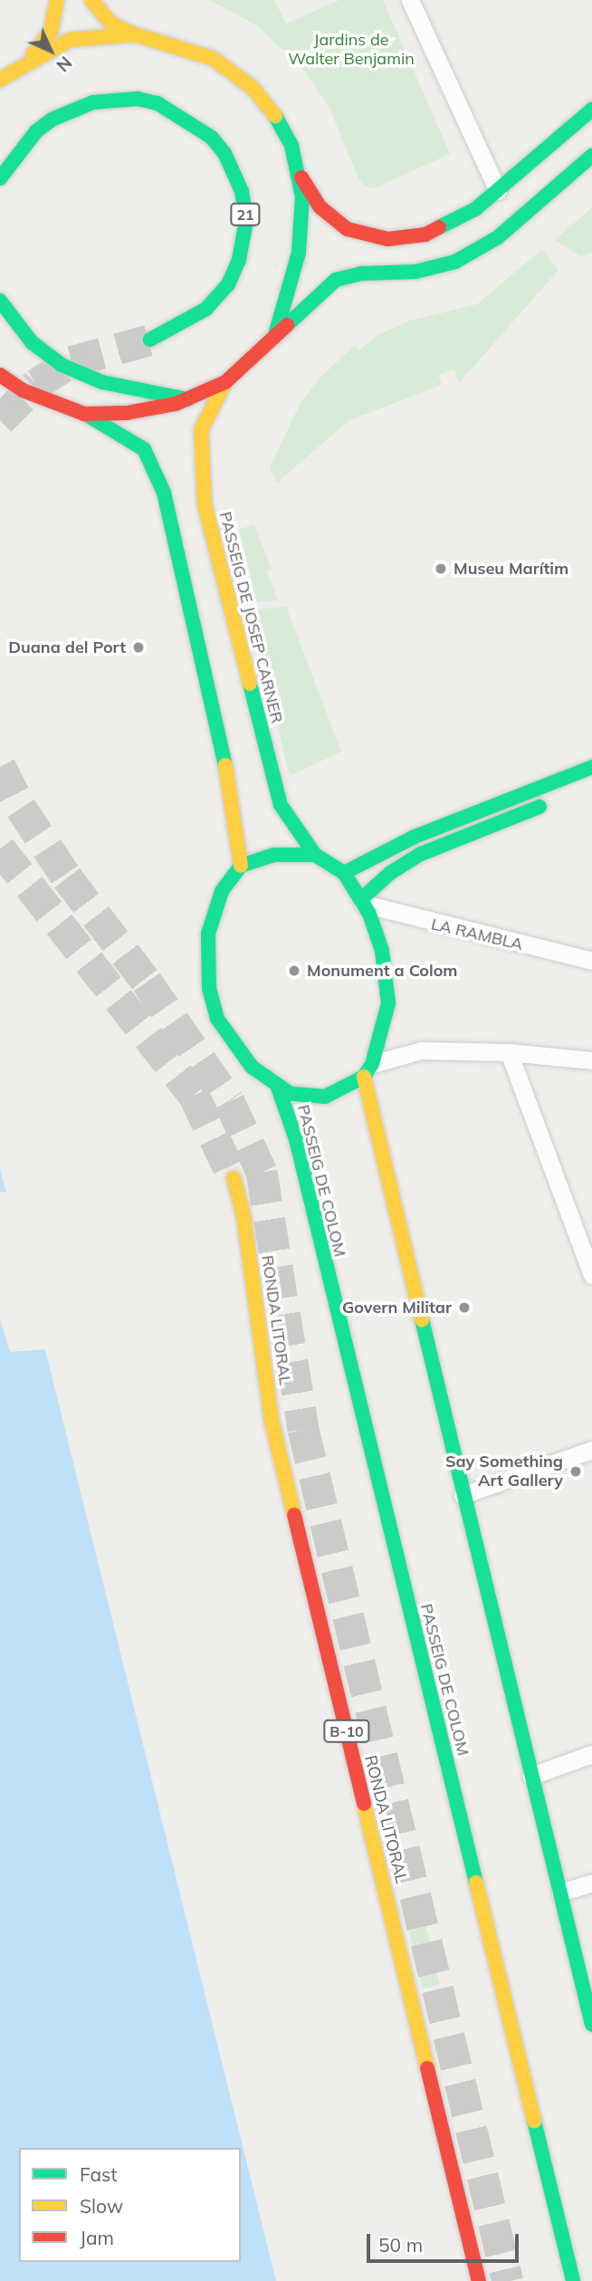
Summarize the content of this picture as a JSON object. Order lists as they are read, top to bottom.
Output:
{
  "streets": {
    "main road": [
      "21",
      "PASSEIG DE JOSEP CARNER",
      "PASSEIG DE COLOM",
      "RONDA LITORAL",
      "B-10"
    ],
    "street": ["LA RAMBLA"]
  },
  "crossings": [
    ["PASSEIG DE JOSEP CARNER", "LA RAMBLA"],
    ["PASSEIG DE JOSEP CARNER", "PASSEIG DE COLOM"],
    ["LA RAMBLA", "PASSEIG DE COLOM"]
  ],
  "parks": ["Jardins de Walter Benjamin"],
  "places": [
    "Museu Marítim",
    "Duana del Port",
    "Monument a Colom",
    "Govern Militar",
    "Say Something Art Gallery"
  ],
  "legend": ["Fast", "Slow", "Jam"],
  "scale_bar": "50 m",
  "north": "bottom right"
}
